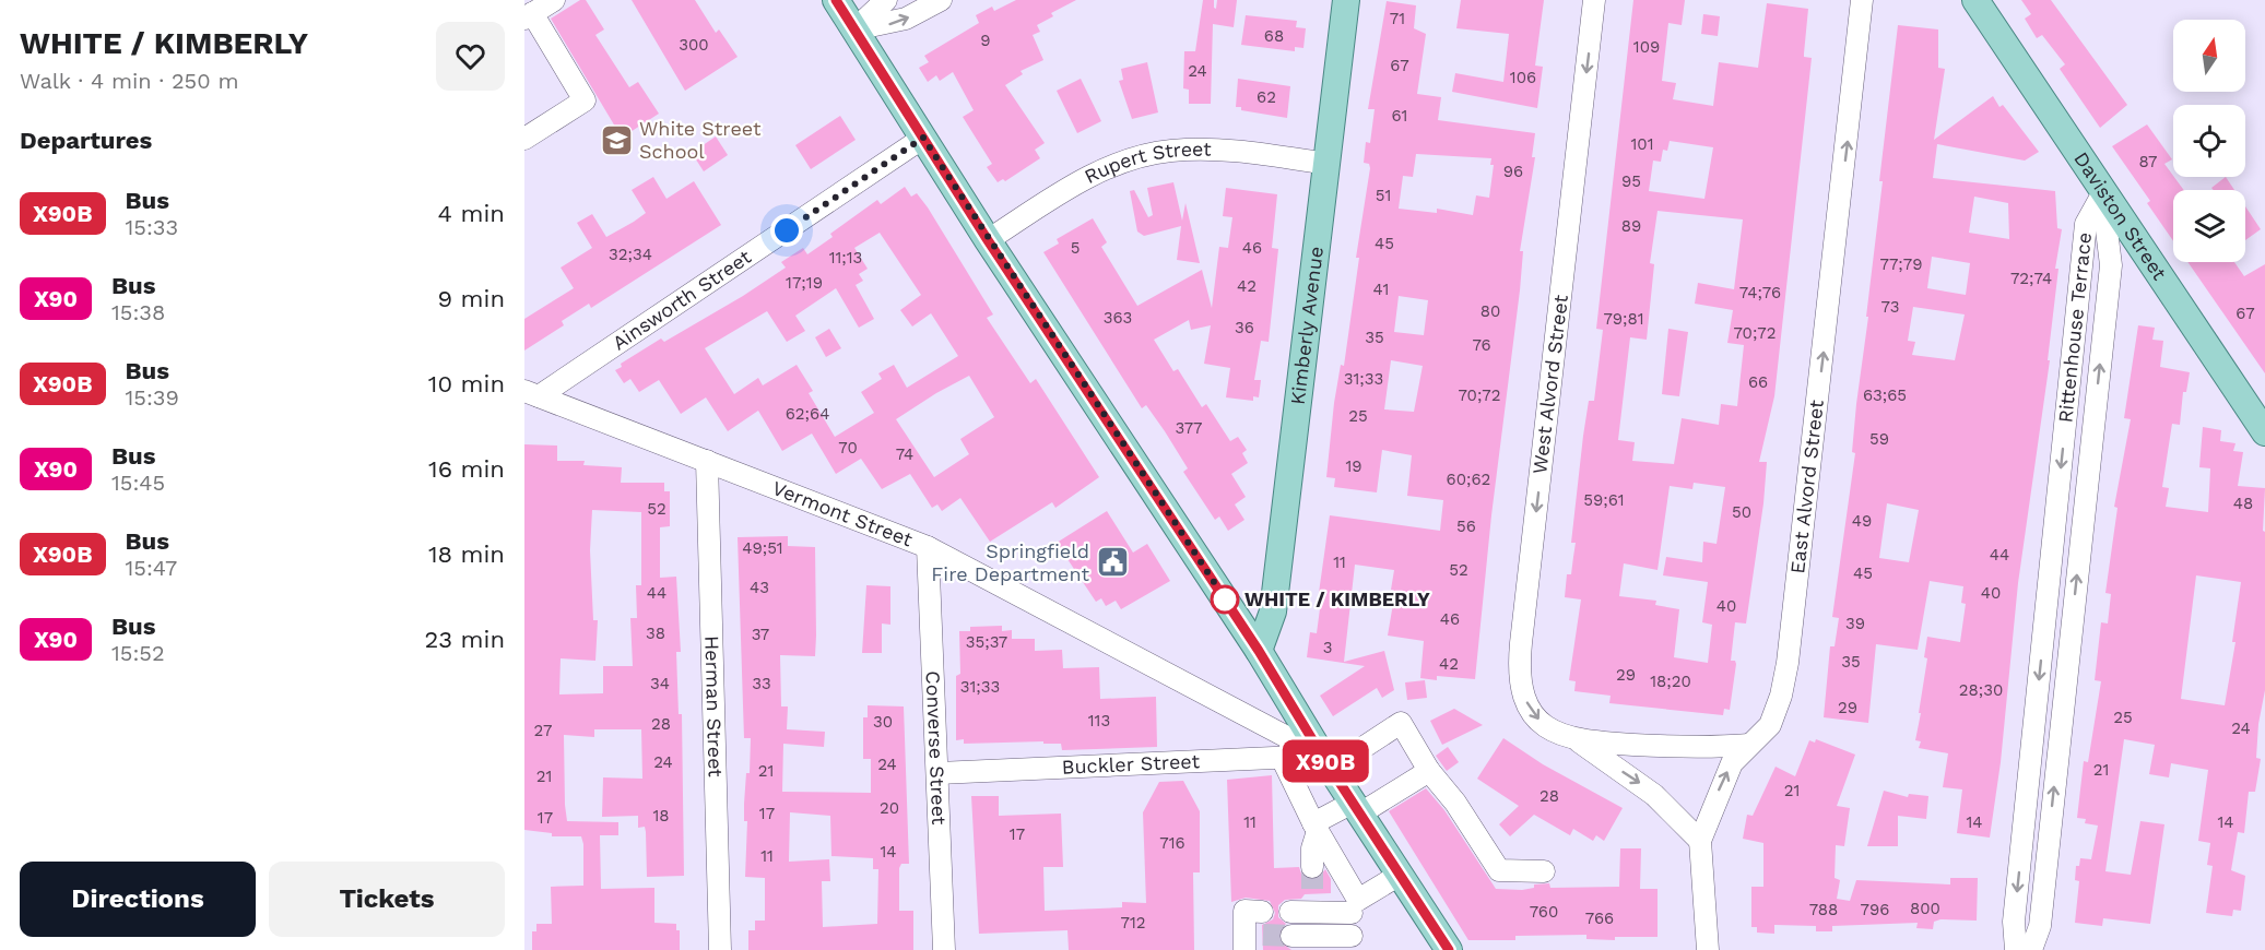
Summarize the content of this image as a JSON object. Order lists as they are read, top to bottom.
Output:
{
  "streets": {
    "main road": ["Daviston Street", "Kimberly Avenue"],
    "street": [
      "Rupert Street",
      "Ainsworth Street",
      "Rittenhouse Terrace",
      "West Alvord Street",
      "East Alvord Street",
      "Vermont Street",
      "Herman Street",
      "Converse Street",
      "Buckler Street"
    ]
  },
  "crossings": [
    ["Rupert Street", "Kimberly Avenue"],
    ["Daviston Street", "Rittenhouse Terrace"],
    ["Ainsworth Street", "Vermont Street"],
    ["West Alvord Street", "East Alvord Street"],
    ["Vermont Street", "Herman Street"],
    ["Vermont Street", "Converse Street"],
    ["Vermont Street", "Buckler Street"],
    ["Converse Street", "Buckler Street"]
  ],
  "one_way": ["West Alvord Street", "East Alvord Street"],
  "places": {
    "school or university": ["White Street School"],
    "public building": ["Springfield Fire Department"],
    "other": ["WHITE / KIMBERLY"]
  },
  "lines": ["bus line X90B"],
  "house_numbers": [
    "71",
    "68",
    "9",
    "300",
    "109",
    "67",
    "24",
    "106",
    "62",
    "61",
    "101",
    "87",
    "96",
    "95",
    "51",
    "89",
    "45",
    "5",
    "46",
    "32;34",
    "11;13",
    "77;79",
    "72;74",
    "17;19",
    "42",
    "41",
    "74;76",
    "73",
    "80",
    "67",
    "363",
    "79;81",
    "36",
    "70;72",
    "35",
    "76",
    "31;33",
    "66",
    "70;72",
    "63;65",
    "62;64",
    "25",
    "377",
    "59",
    "70",
    "74",
    "19",
    "60;62",
    "59;61",
    "48",
    "52",
    "50",
    "49",
    "56",
    "49;51",
    "44",
    "11",
    "52",
    "45",
    "43",
    "44",
    "40",
    "40",
    "46",
    "39",
    "38",
    "37",
    "35;37",
    "3",
    "35",
    "42",
    "29",
    "18;20",
    "34",
    "33",
    "31;33",
    "28;30",
    "29",
    "25",
    "113",
    "30",
    "28",
    "24",
    "27",
    "24",
    "24",
    "21",
    "21",
    "21",
    "21",
    "28",
    "20",
    "17",
    "18",
    "17",
    "11",
    "14",
    "14",
    "17",
    "716",
    "14",
    "11",
    "800",
    "788",
    "796",
    "760",
    "766",
    "712"
  ],
  "north": "top",
  "page": {
    "heading": [
      ["WHITE / KIMBERLY", "Walk · 4 min · 250 m"],
      "Departures"
    ],
    "on_map": "X90B",
    "list": [
      {
        "mark": "X90B",
        "name": "Bus",
        "note": "15:33",
        "value": "4 min"
      },
      {
        "mark": "X90",
        "name": "Bus",
        "note": "15:38",
        "value": "9 min"
      },
      {
        "mark": "X90B",
        "name": "Bus",
        "note": "15:39",
        "value": "10 min"
      },
      {
        "mark": "X90",
        "name": "Bus",
        "note": "15:45",
        "value": "16 min"
      },
      {
        "mark": "X90B",
        "name": "Bus",
        "note": "15:47",
        "value": "18 min"
      },
      {
        "mark": "X90",
        "name": "Bus",
        "note": "15:52",
        "value": "23 min"
      }
    ],
    "buttons": ["Directions", "Tickets"]
  }
}
